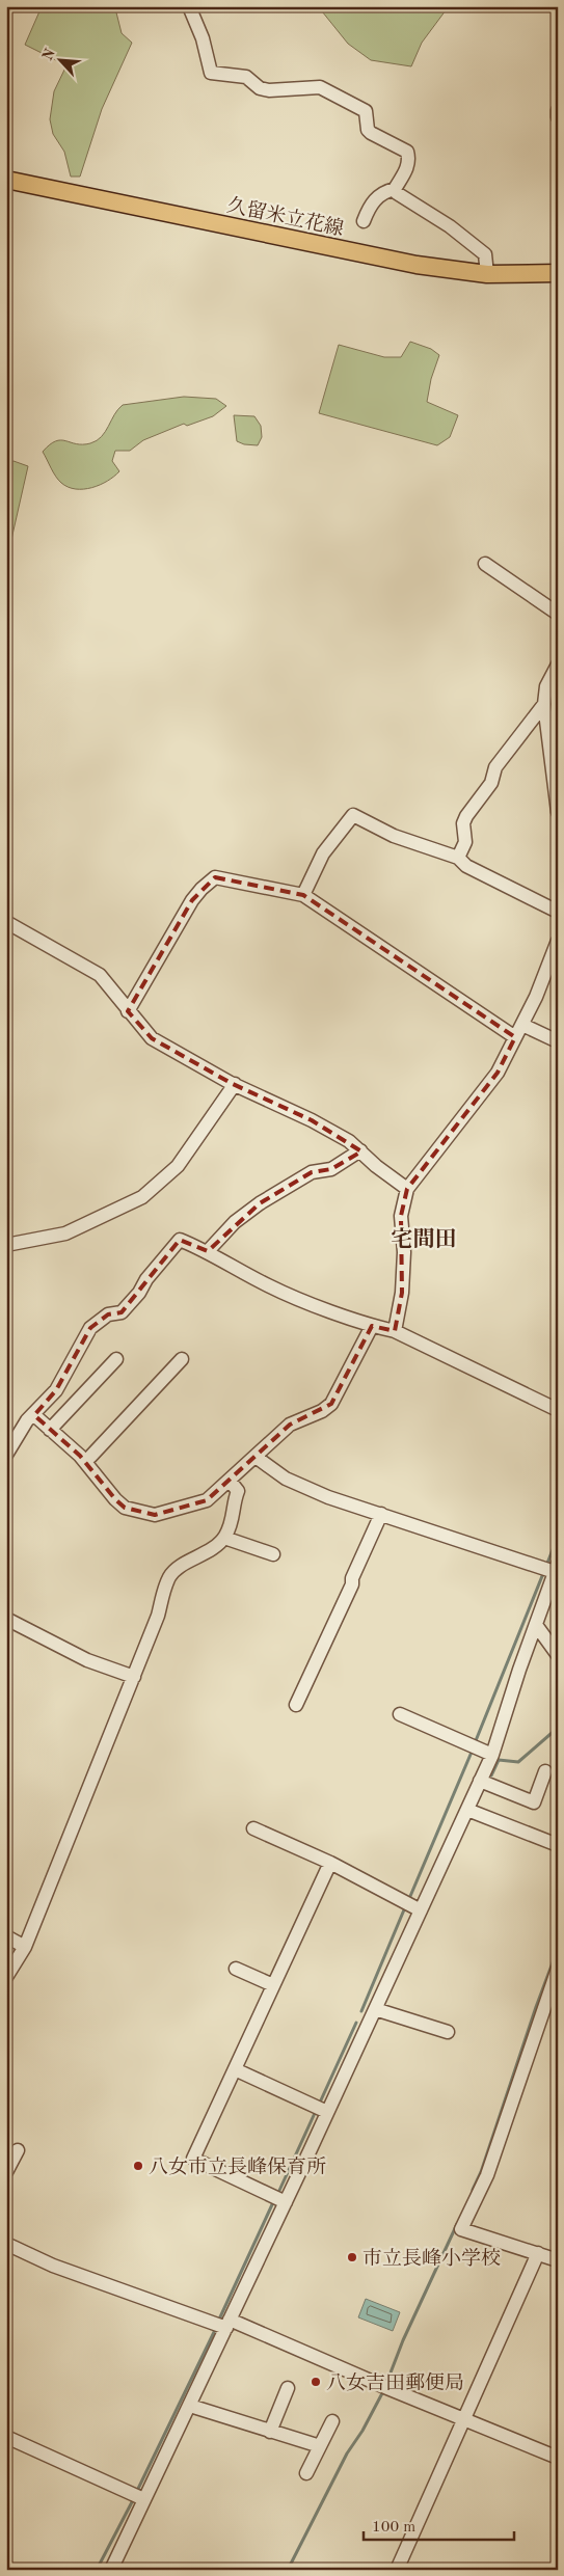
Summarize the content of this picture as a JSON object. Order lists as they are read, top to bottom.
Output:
{
  "streets": {
    "main road": ["久留米立花線"]
  },
  "districts": ["宅間田"],
  "places": ["八女市立長峰保育所", "市立長峰小学校", "八女吉田郵便局"],
  "scale_bar": "100 m",
  "north": "top left"
}
